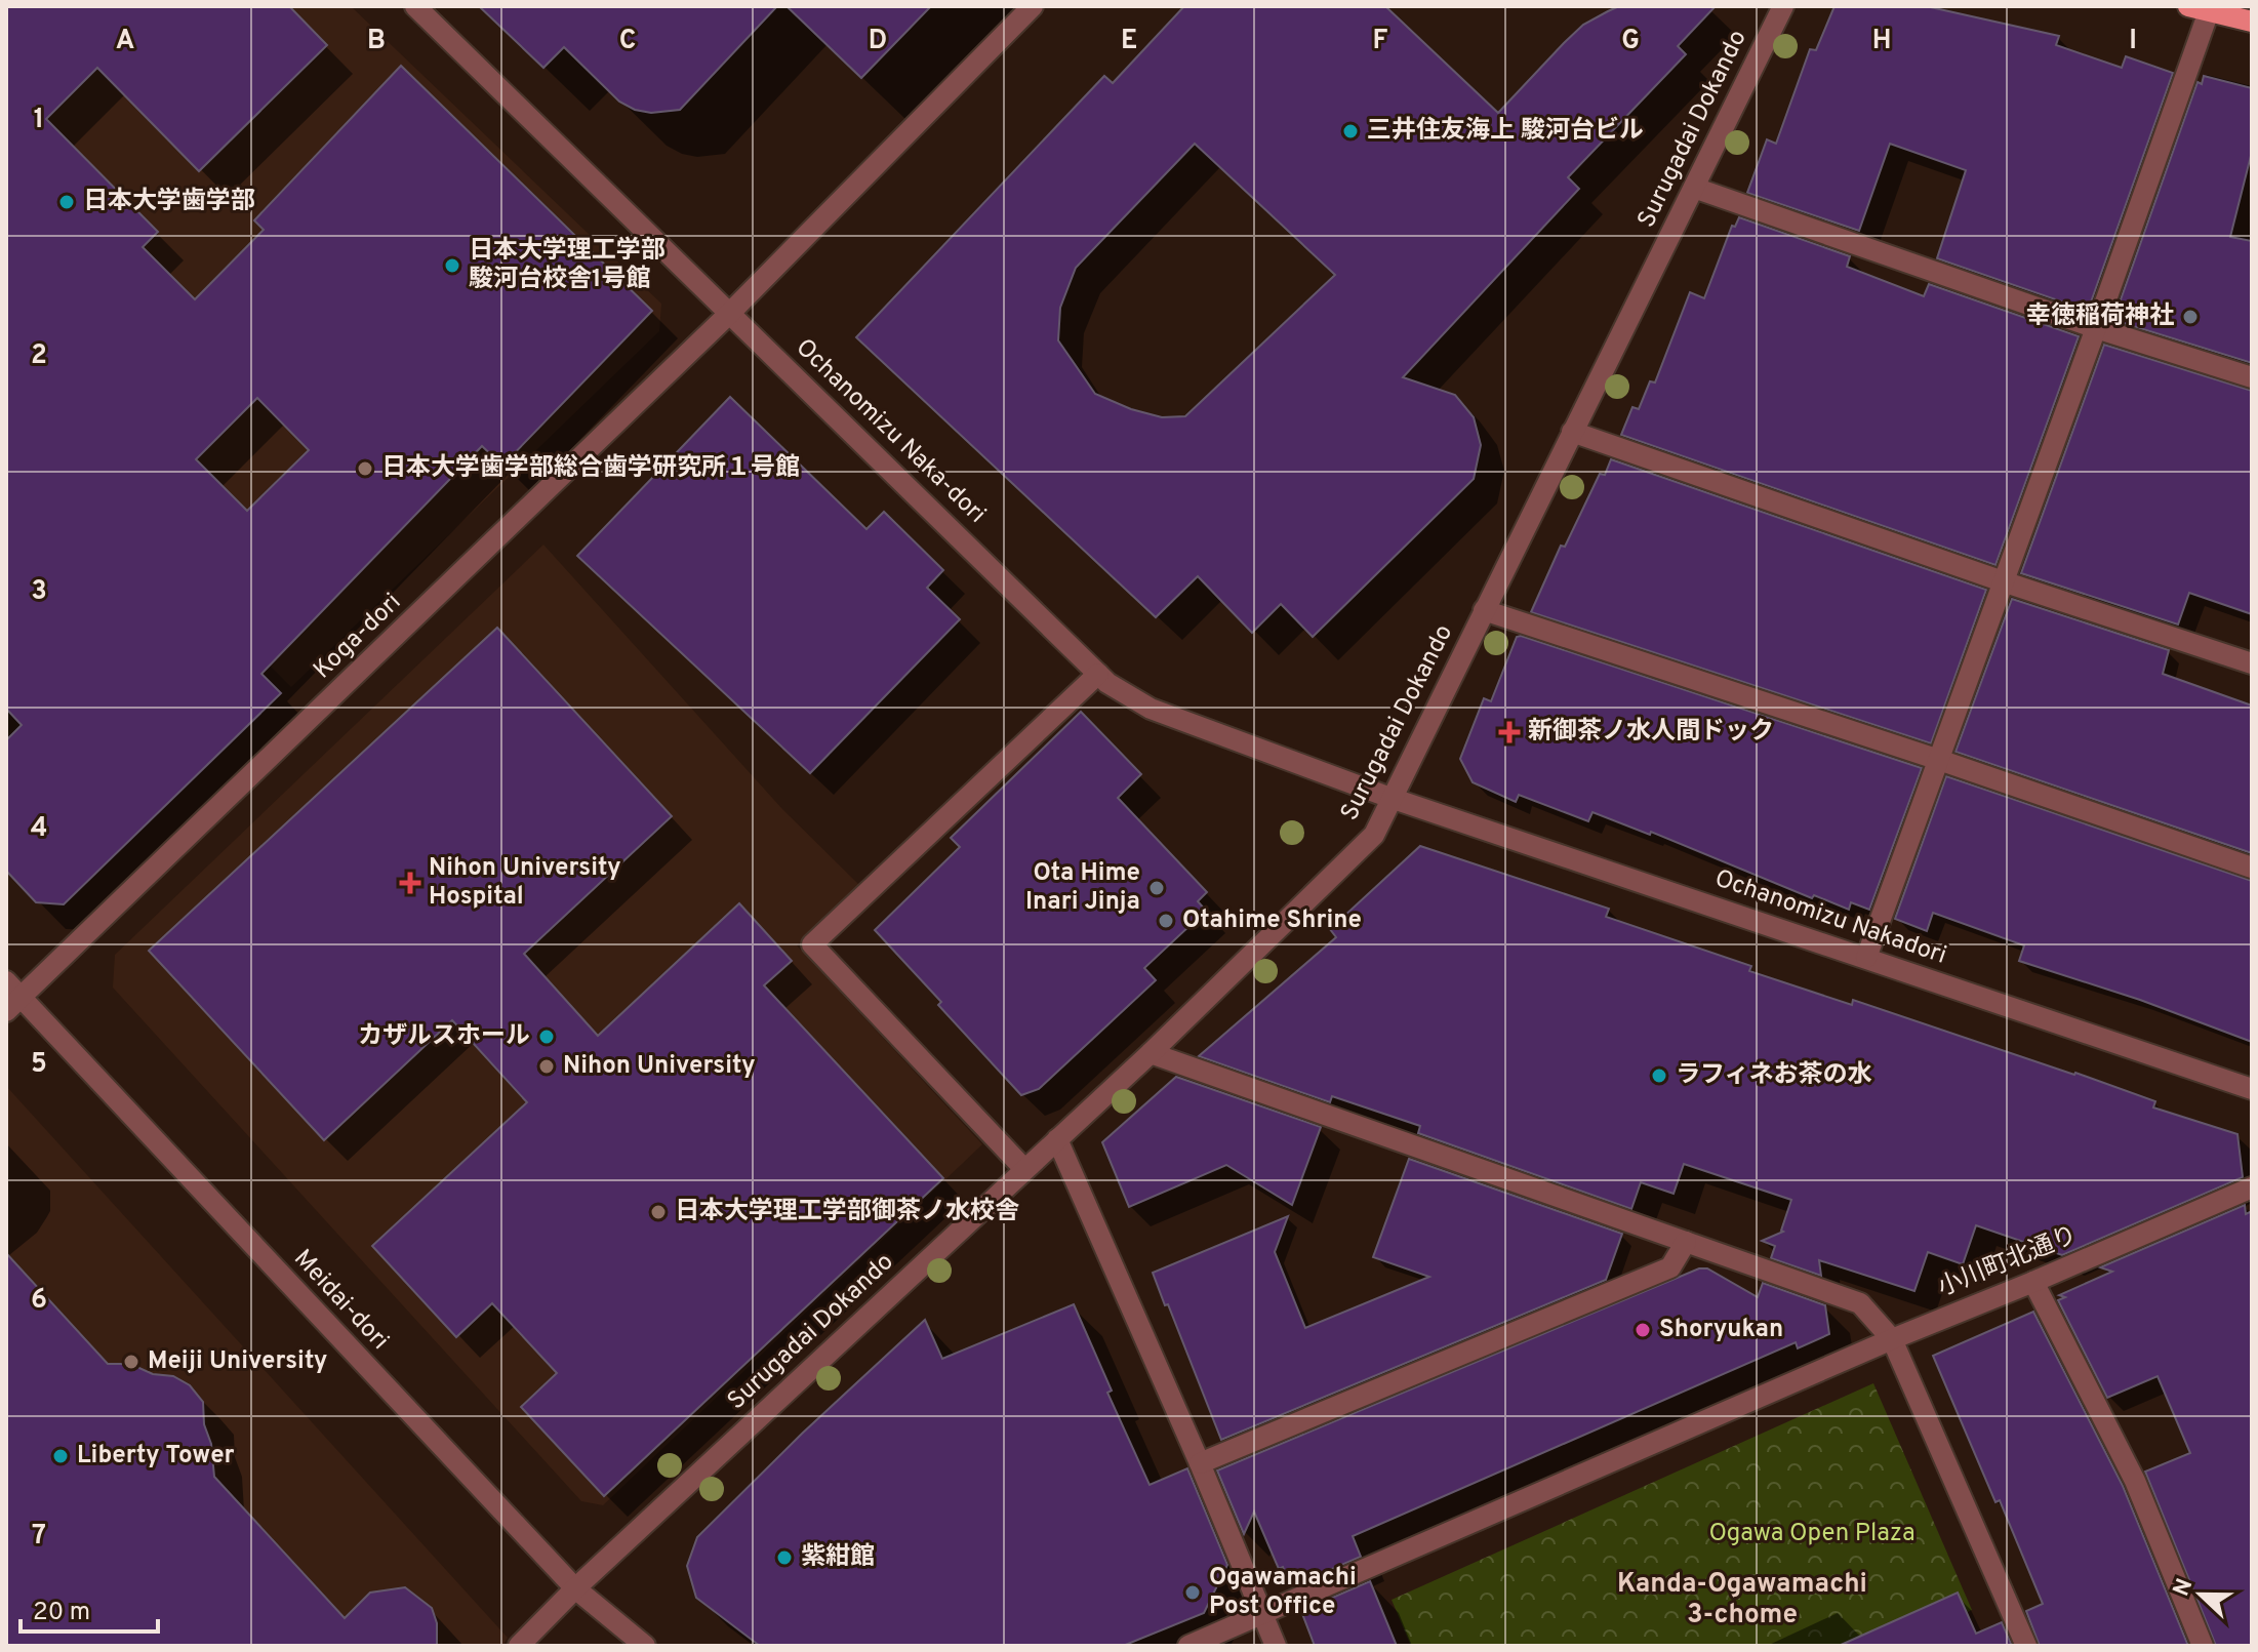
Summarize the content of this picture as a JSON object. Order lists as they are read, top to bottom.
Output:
{
  "streets": {
    "street": [
      "Surugadai Dokando",
      "Ochanomizu Naka-dori",
      "Koga-dori",
      "Ochanomizu Nakadori",
      "小川町北通り",
      "Meidai-dori"
    ]
  },
  "crossings": [
    ["Surugadai Dokando", "Ochanomizu Naka-dori"],
    ["Surugadai Dokando", "Ochanomizu Nakadori"],
    ["Surugadai Dokando", "Meidai-dori"],
    ["Ochanomizu Naka-dori", "Koga-dori"],
    ["Ochanomizu Naka-dori", "Ochanomizu Nakadori"],
    ["Koga-dori", "Meidai-dori"]
  ],
  "districts": ["Kanda-Ogawamachi 3-chome"],
  "parks": ["Ogawa Open Plaza"],
  "places": {
    "other": [
      "三井住友海上 駿河台ビル",
      "日本大学歯学部",
      "日本大学理工学部 駿河台校舎1号館",
      "幸徳稲荷神社",
      "日本大学歯学部総合歯学研究所１号館",
      "Ota Hime Inari Jinja",
      "Otahime Shrine",
      "カザルスホール",
      "Nihon University",
      "ラフィネお茶の水",
      "日本大学理工学部御茶ノ水校舎",
      "Shoryukan",
      "Meiji University",
      "Liberty Tower",
      "紫紺館",
      "Ogawamachi Post Office"
    ],
    "health": ["新御茶ノ水人間ドック", "Nihon University Hospital"]
  },
  "scale_bar": "20 m",
  "north": "left",
  "grid": {
    "columns": [
      "A",
      "B",
      "C",
      "D",
      "E",
      "F",
      "G",
      "H",
      "I"
    ],
    "rows": [
      "1",
      "2",
      "3",
      "4",
      "5",
      "6",
      "7"
    ]
  }
}
